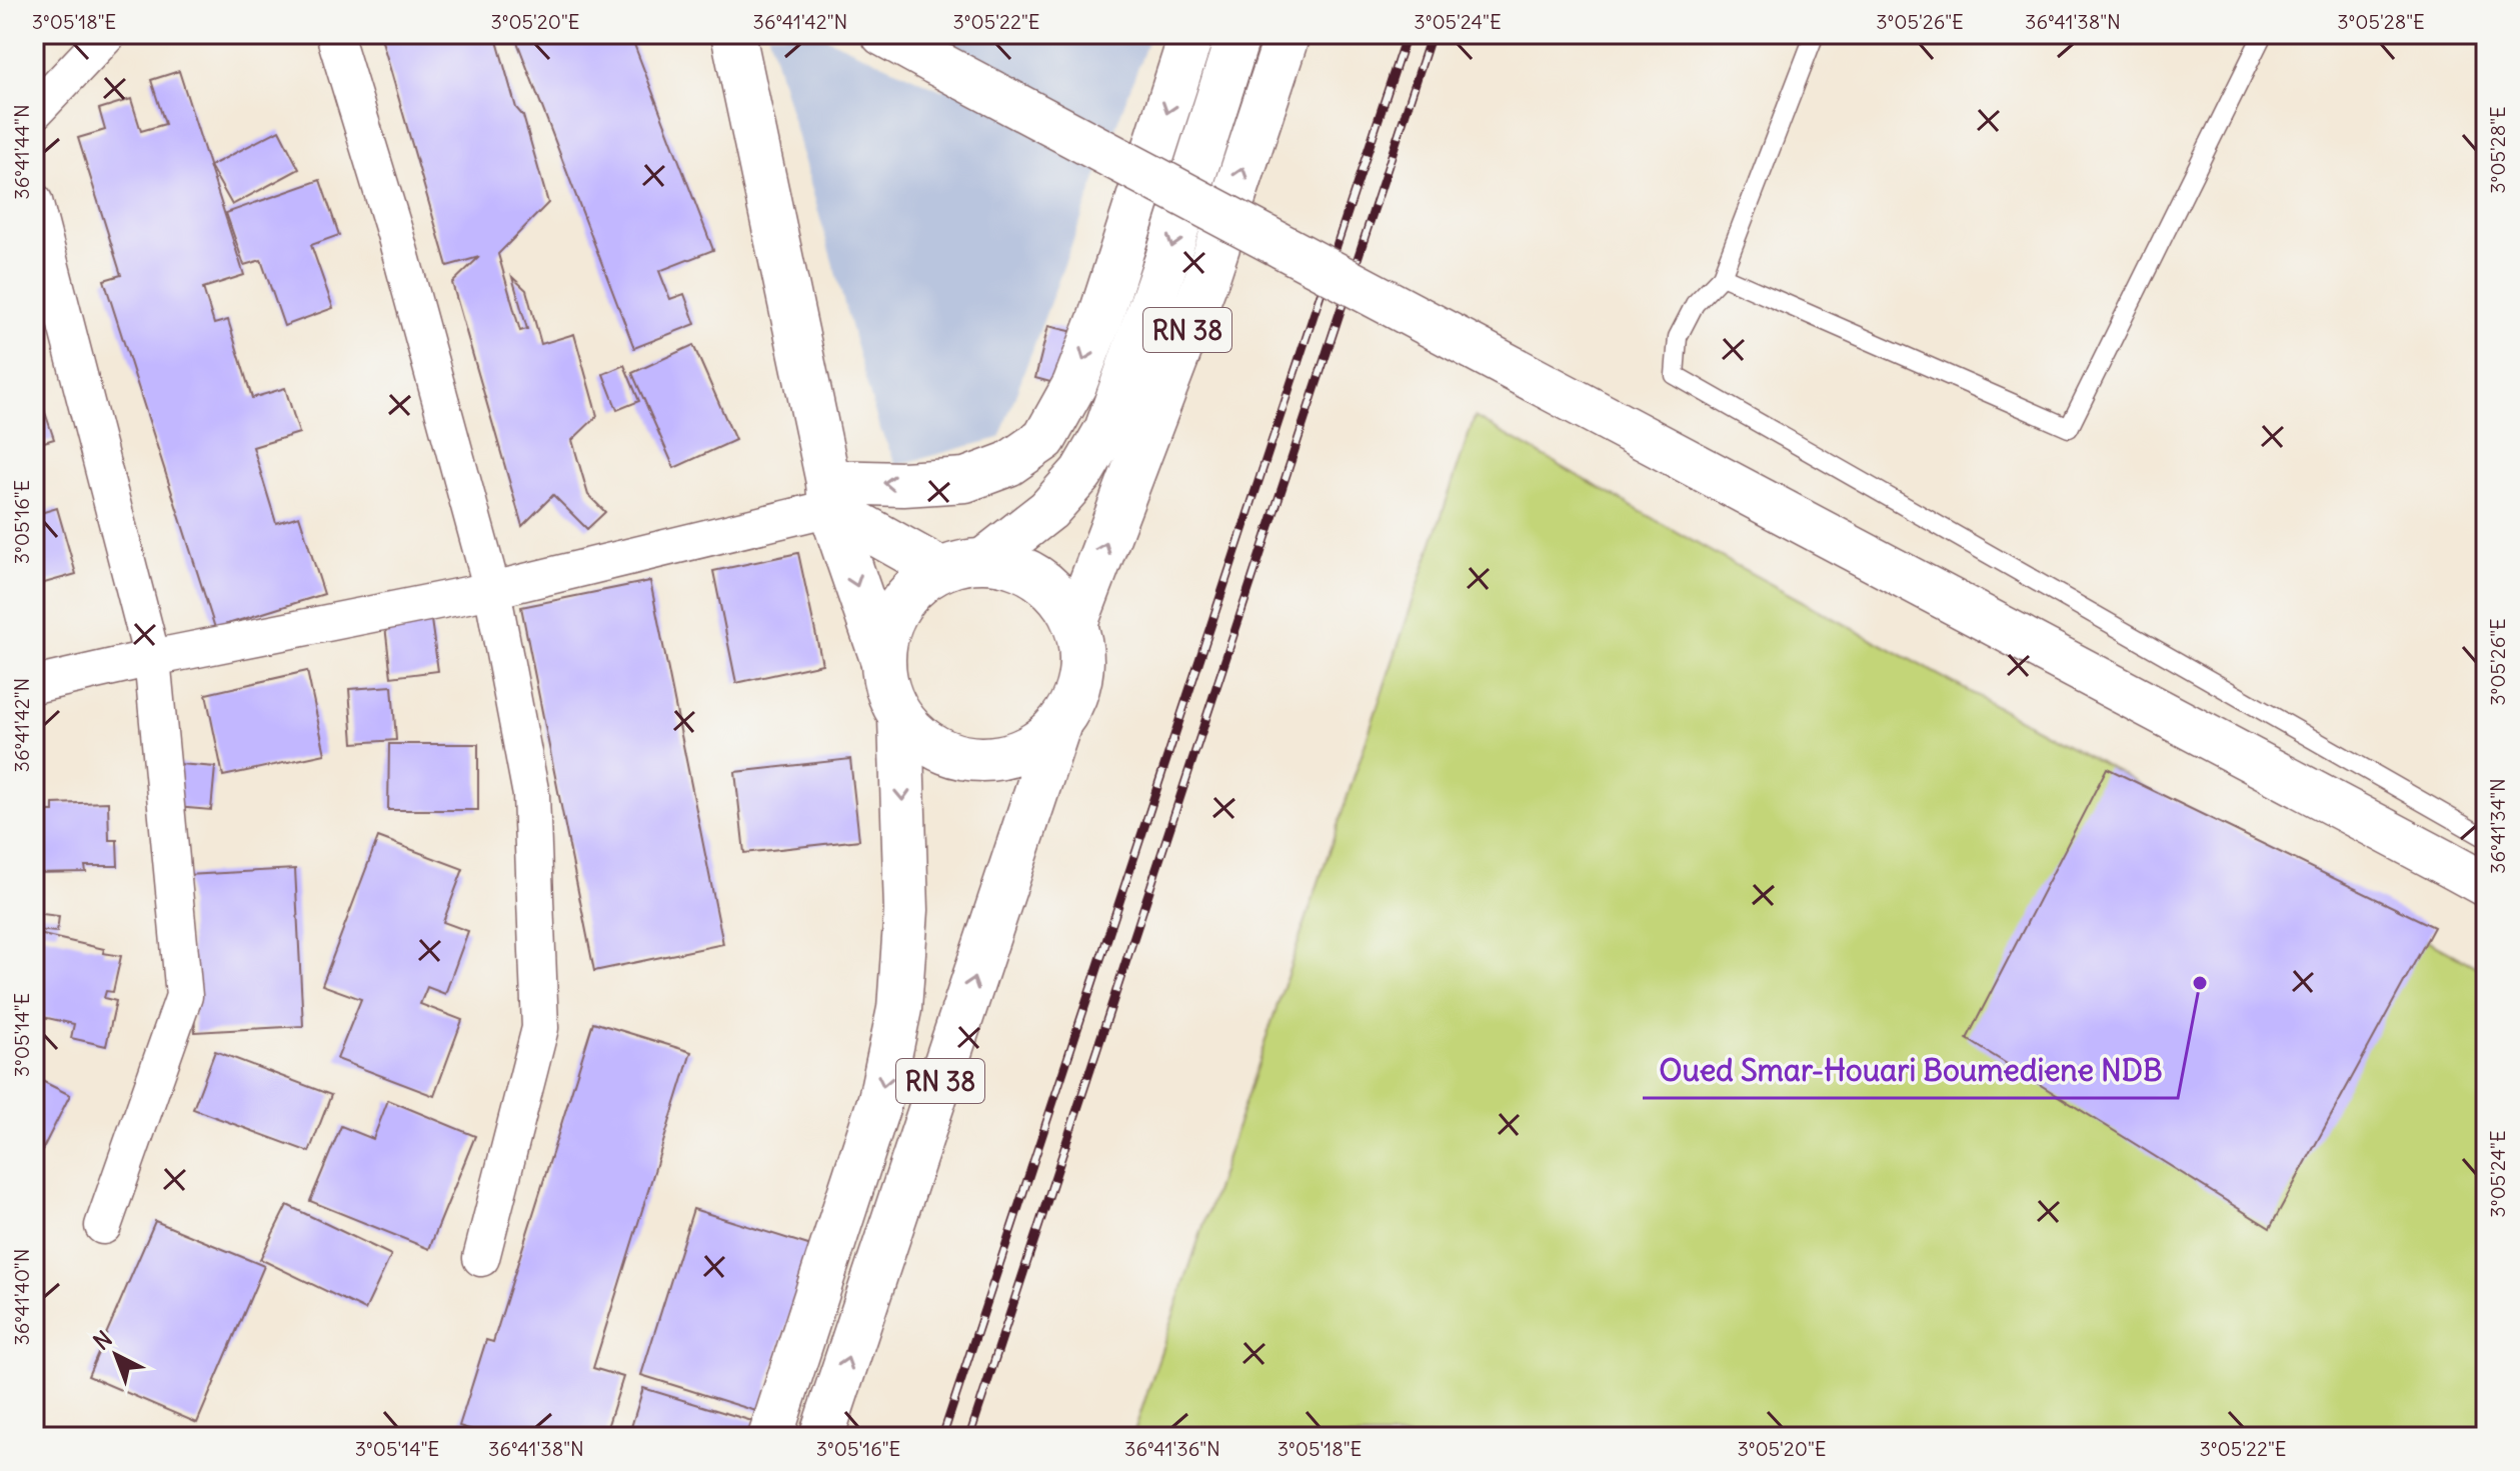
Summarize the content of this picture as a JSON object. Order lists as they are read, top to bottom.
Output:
{
  "streets": {
    "main road": ["RN 38"]
  },
  "places": ["Oued Smar-Houari Boumediene NDB"],
  "north": "top left",
  "coordinates": [
    "3°05'18\"E",
    "3°05'20\"E",
    "36°41'42\"N",
    "3°05'22\"E",
    "3°05'24\"E",
    "3°05'26\"E",
    "36°41'38\"N",
    "3°05'28\"E",
    "36°41'44\"N",
    "3°05'16\"E",
    "36°41'34\"N",
    "3°05'14\"E",
    "36°41'40\"N",
    "36°41'36\"N"
  ]
}
